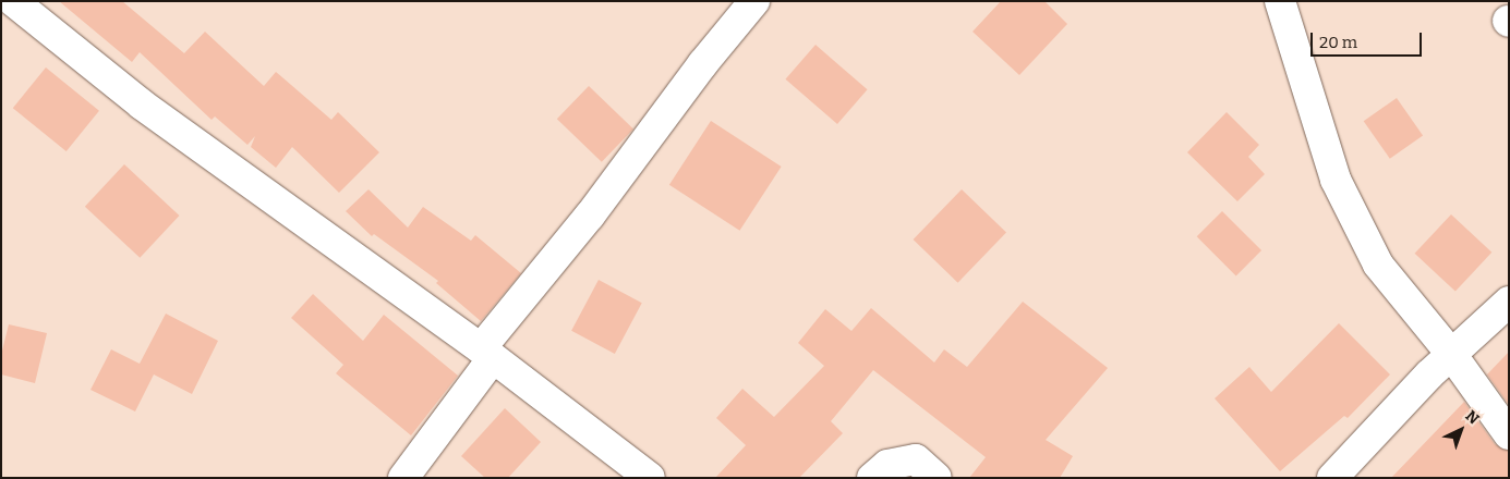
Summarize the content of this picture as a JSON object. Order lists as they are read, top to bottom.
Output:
{
  "scale_bar": "20 m",
  "north": "top right"
}
